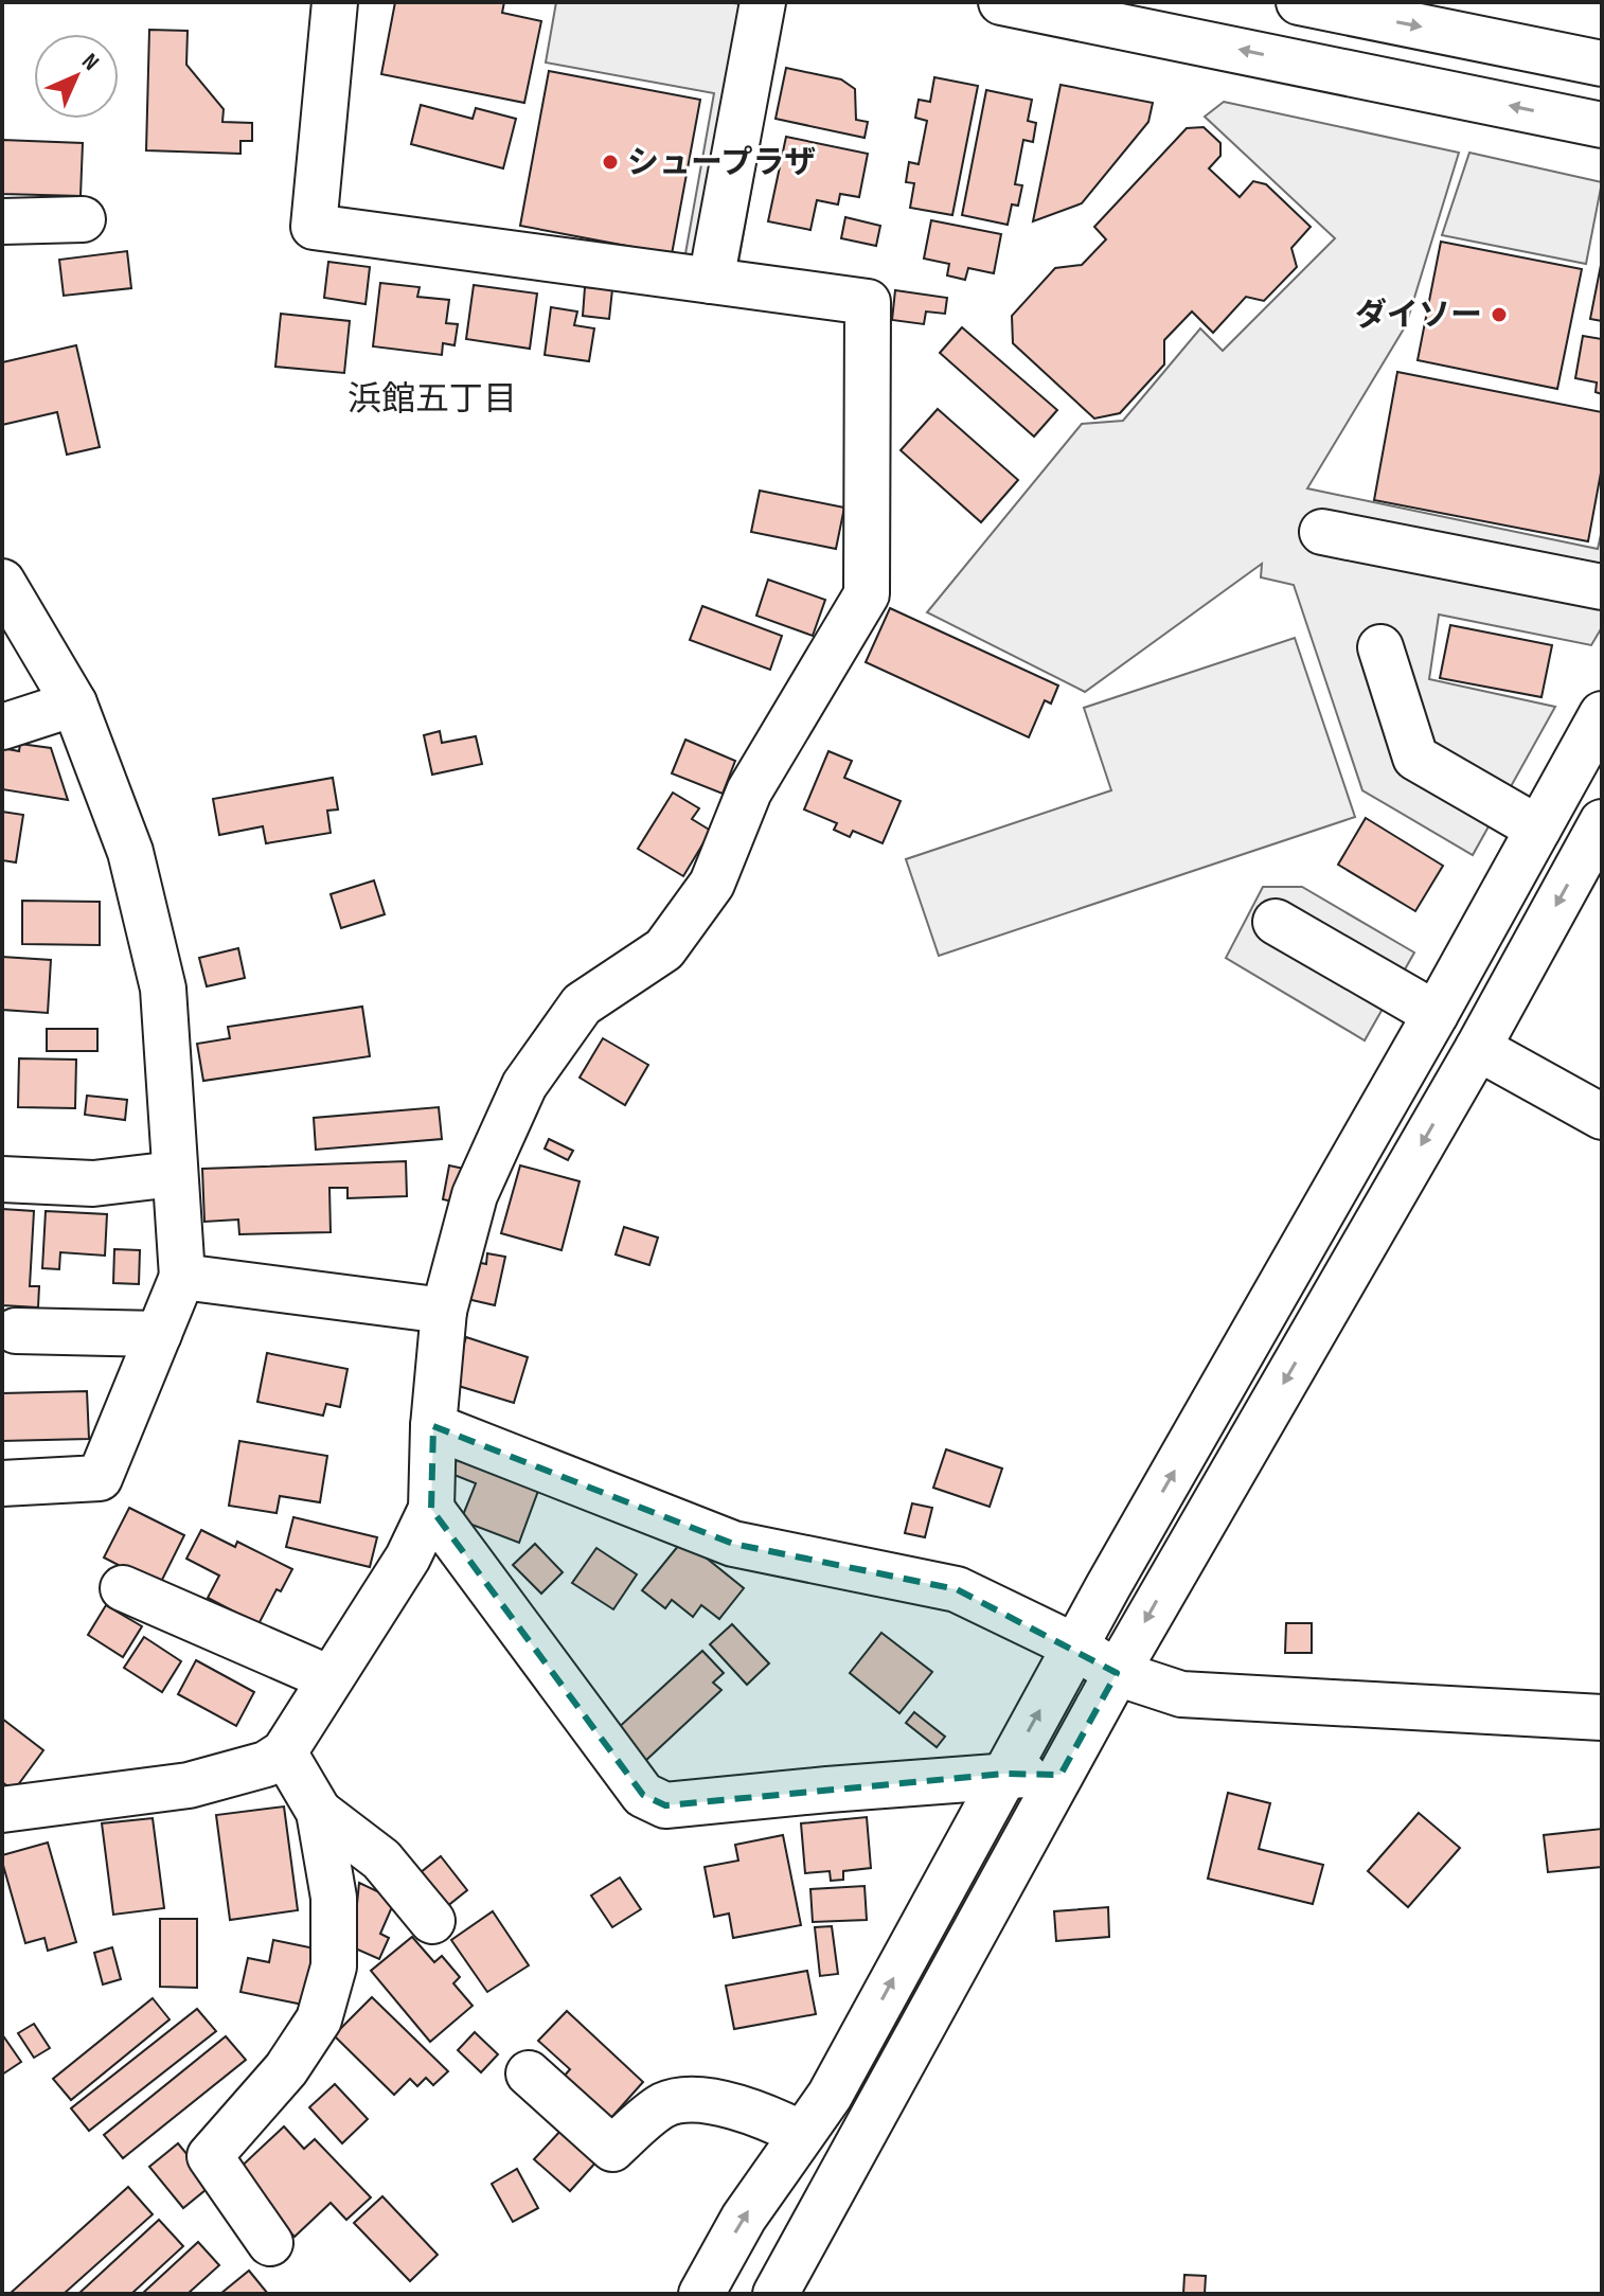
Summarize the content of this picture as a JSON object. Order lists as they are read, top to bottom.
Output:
{
  "districts": ["浜館五丁目"],
  "places": ["シュープラザ", "ダイソー"],
  "north": "top right"
}
